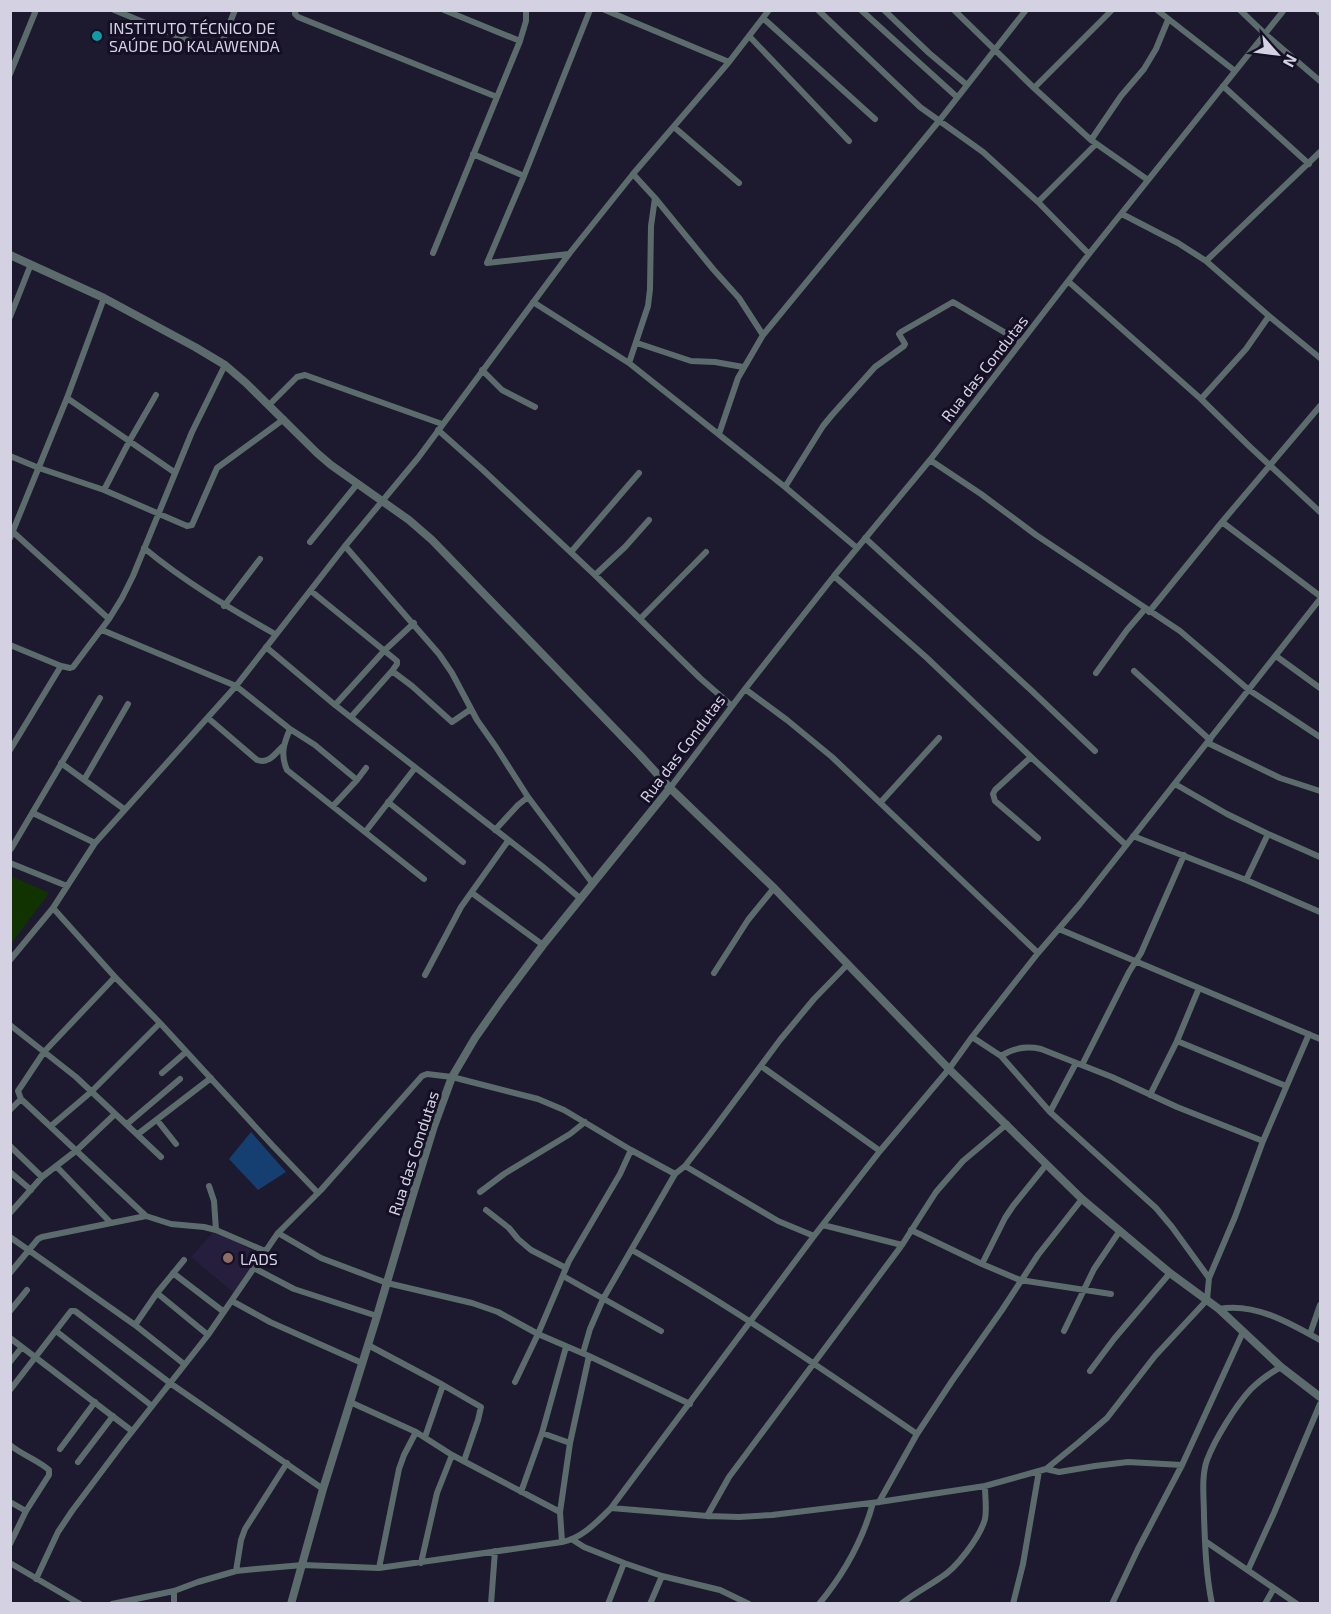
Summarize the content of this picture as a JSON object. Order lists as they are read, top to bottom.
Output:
{
  "streets": {
    "street": ["Rua das Condutas"]
  },
  "places": ["INSTITUTO TÉCNICO DE SAÚDE DO KALAWENDA", "LADS"],
  "north": "bottom right"
}
